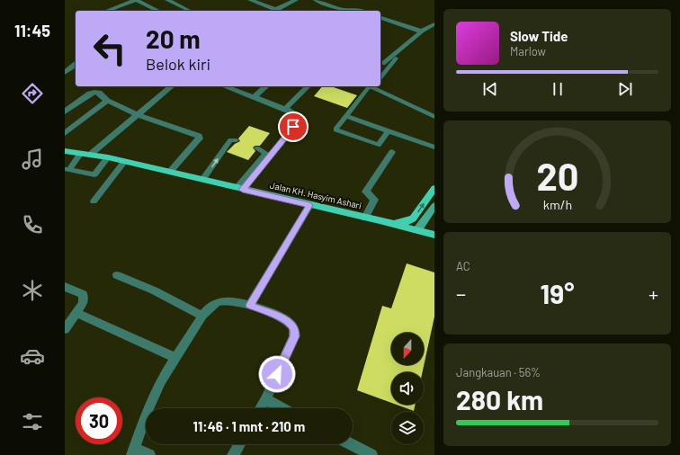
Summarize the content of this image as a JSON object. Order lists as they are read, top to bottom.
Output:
{
  "streets": {
    "main road": ["Jalan KH. Hasyim Ashari"]
  },
  "north": "bottom",
  "page": {
    "tabs": "11:45",
    "turn": ["20 m", "Belok kiri"],
    "song": ["Slow Tide", "Marlow"],
    "tile": [
      "AC",
      ["Jangkauan · 56%", "280 km"]
    ],
    "heat": ["−", "19°", "+"],
    "limit": "30",
    "trip": "11:46 · 1 mnt · 210 m",
    "gauge": ["20", "km/h"]
  }
}
